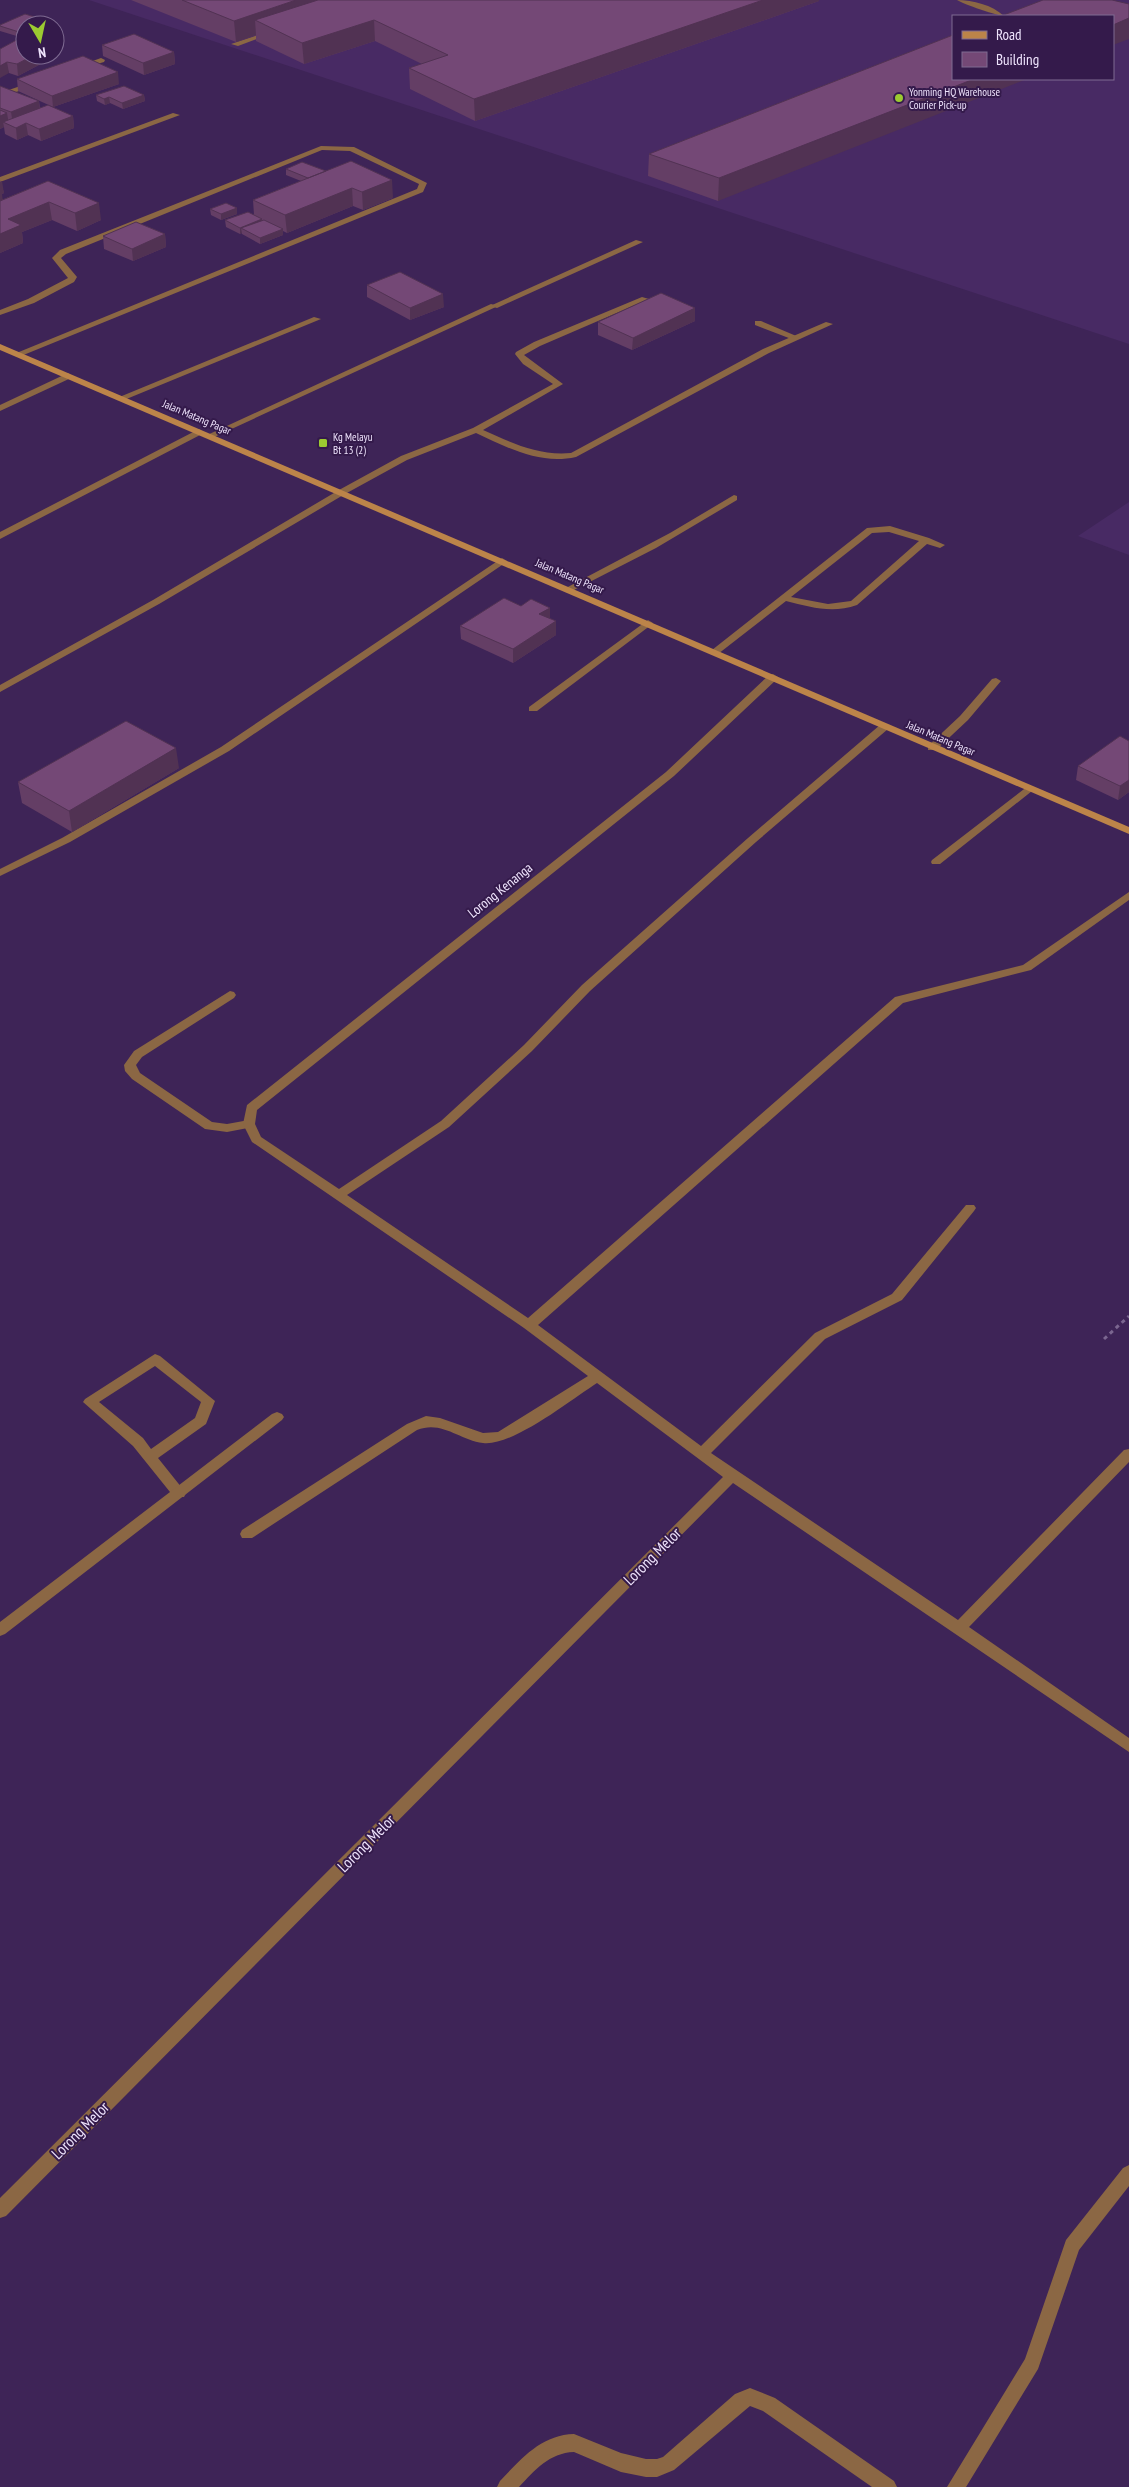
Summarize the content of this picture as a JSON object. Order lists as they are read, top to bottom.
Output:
{
  "streets": {
    "main road": ["Jalan Matang Pagar"],
    "street": ["Lorong Kenanga", "Lorong Melor"]
  },
  "crossings": [
    ["Jalan Matang Pagar", "Lorong Kenanga"]
  ],
  "places": {
    "other": ["Yonming HQ Warehouse Courier Pick-up"],
    "transit": ["Kg Melayu Bt 13 (2)"]
  },
  "legend": ["Road", "Building"],
  "north": "bottom"
}
